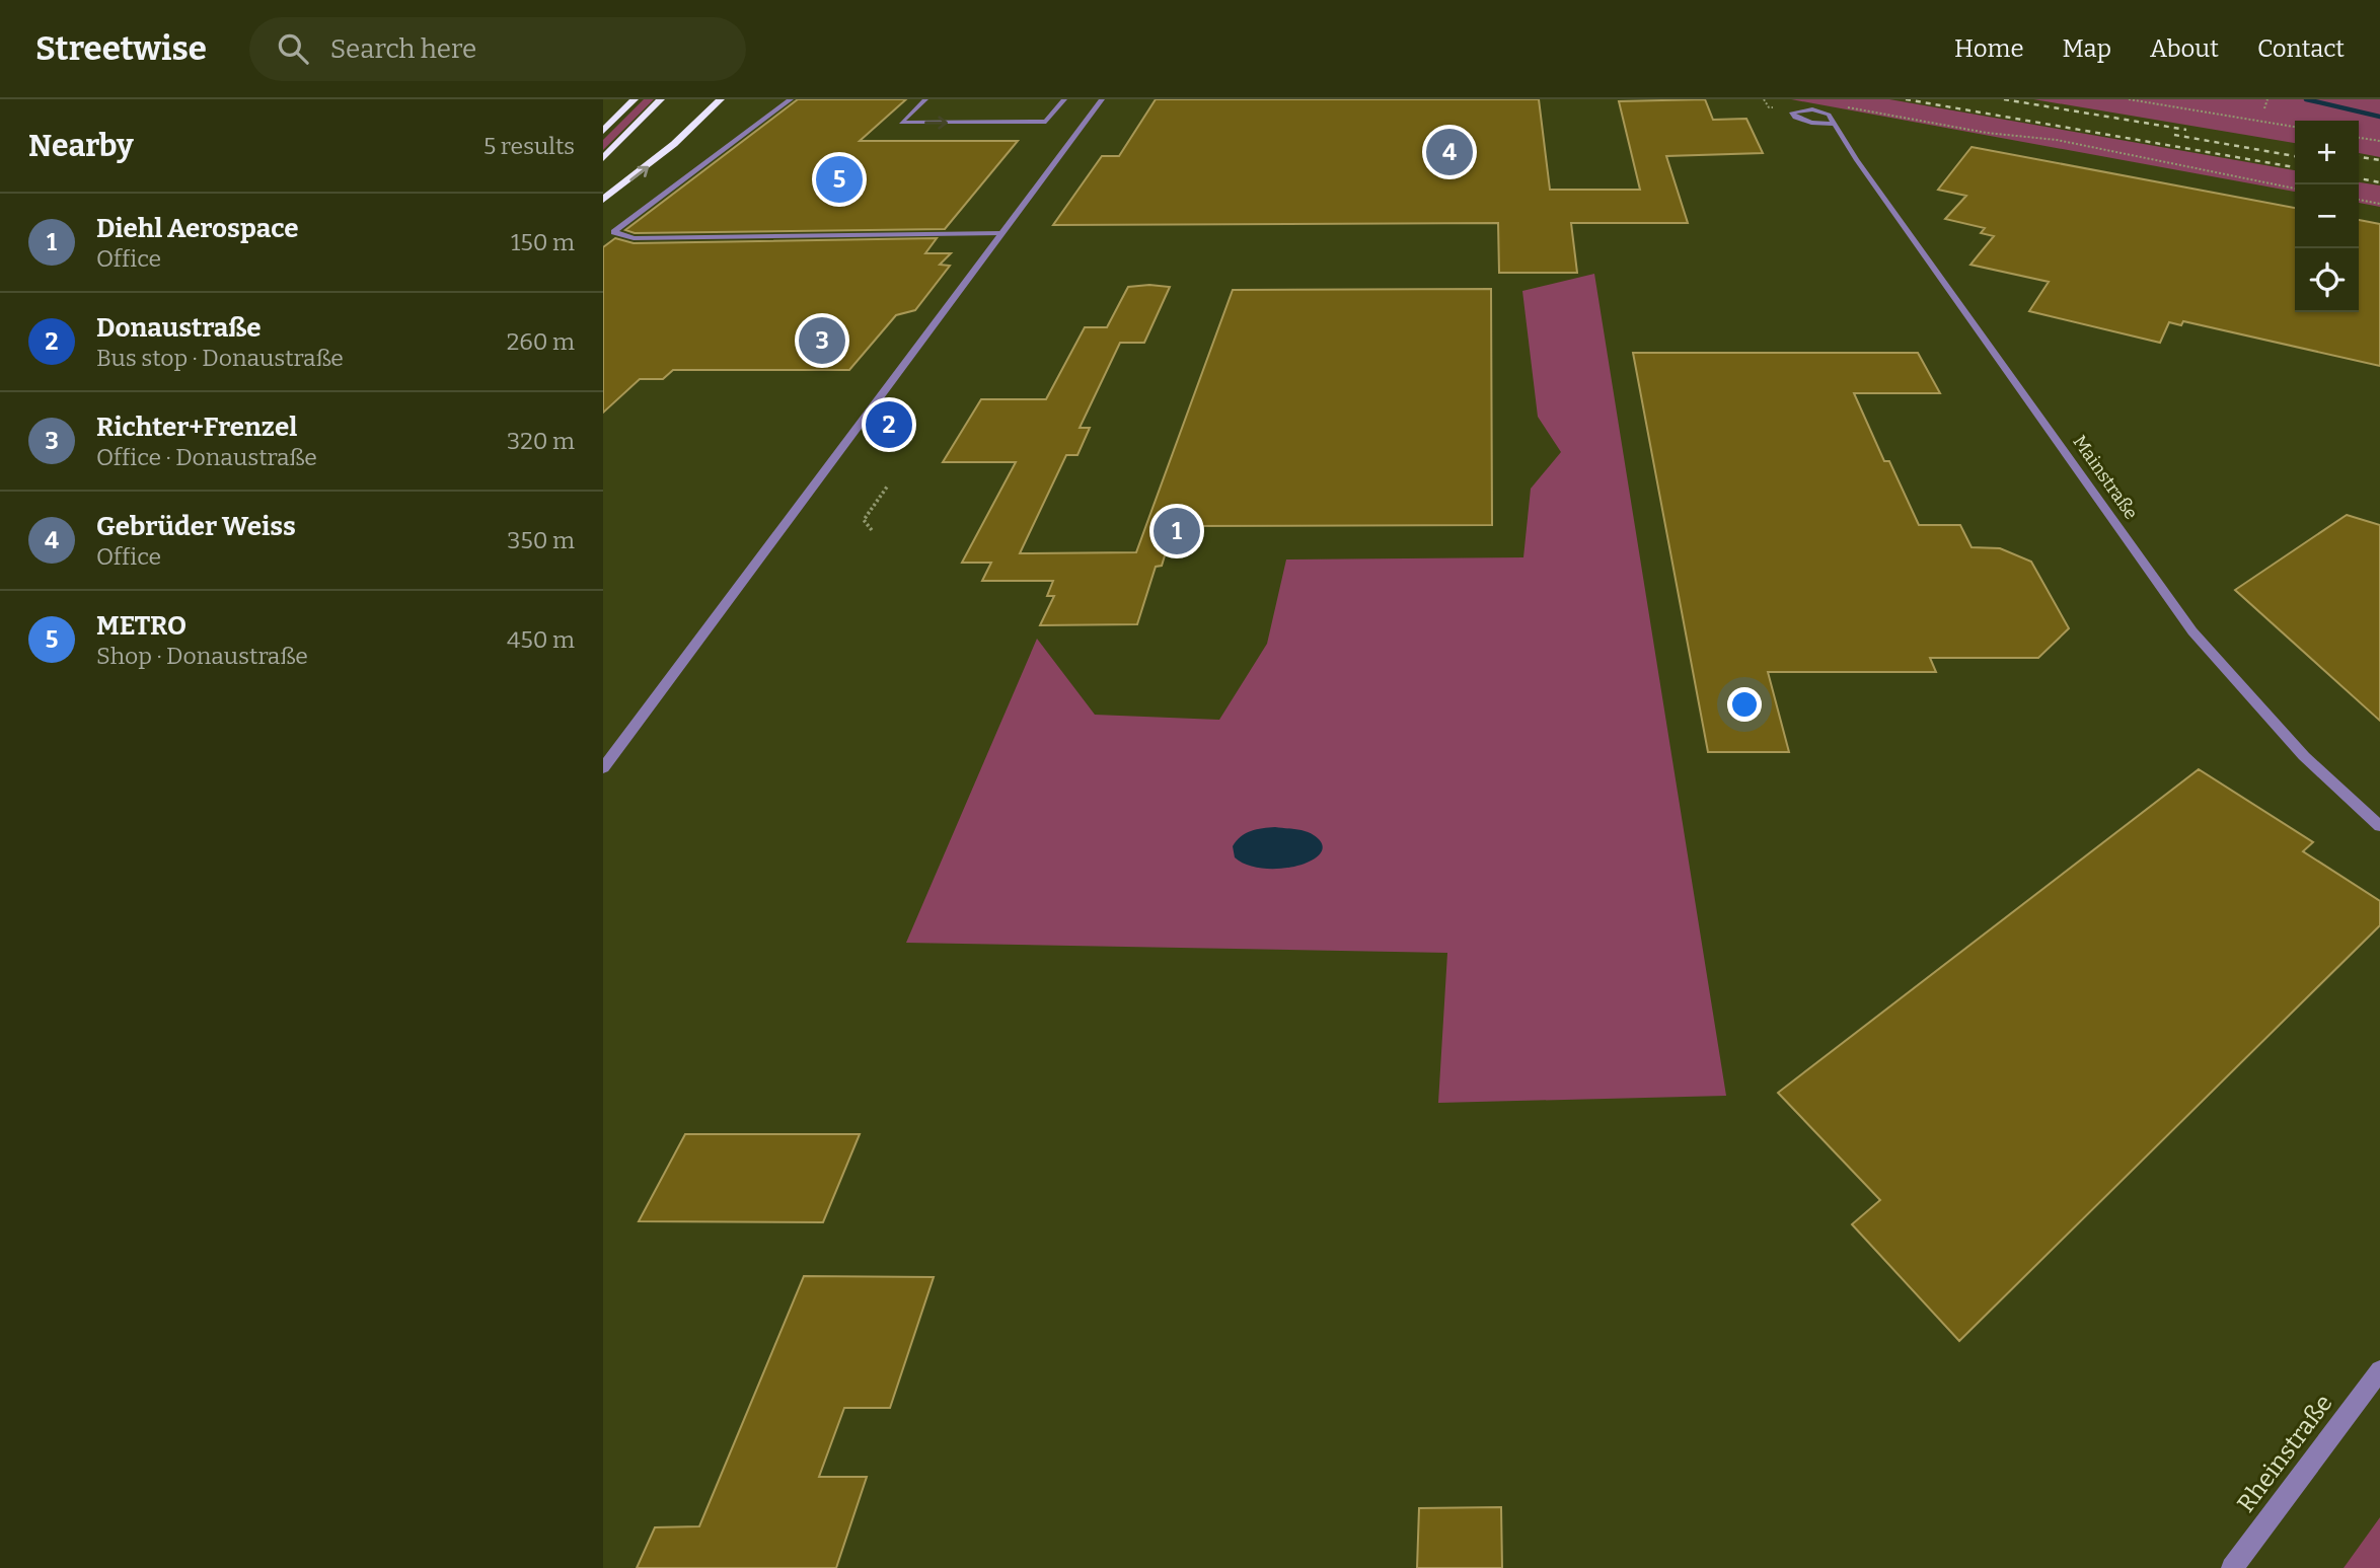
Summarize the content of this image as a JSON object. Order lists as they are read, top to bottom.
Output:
{
  "streets": {
    "street": ["Mainstraße", "Rheinstraße"]
  },
  "page": {
    "header": "Streetwise",
    "search": "Search here",
    "nav": [
      "Home",
      "Map",
      "About",
      "Contact"
    ],
    "heading": ["Nearby", "5 results"],
    "map_buttons": ["+", "−"],
    "pins": [
      "4",
      "5",
      "3",
      "2",
      "1"
    ],
    "list": [
      {
        "mark": "1",
        "name": "Diehl Aerospace",
        "note": "Office",
        "value": "150 m"
      },
      {
        "mark": "2",
        "name": "Donaustraße",
        "note": "Bus stop · Donaustraße",
        "value": "260 m"
      },
      {
        "mark": "3",
        "name": "Richter+Frenzel",
        "note": "Office · Donaustraße",
        "value": "320 m"
      },
      {
        "mark": "4",
        "name": "Gebrüder Weiss",
        "note": "Office",
        "value": "350 m"
      },
      {
        "mark": "5",
        "name": "METRO",
        "note": "Shop · Donaustraße",
        "value": "450 m"
      }
    ]
  }
}
